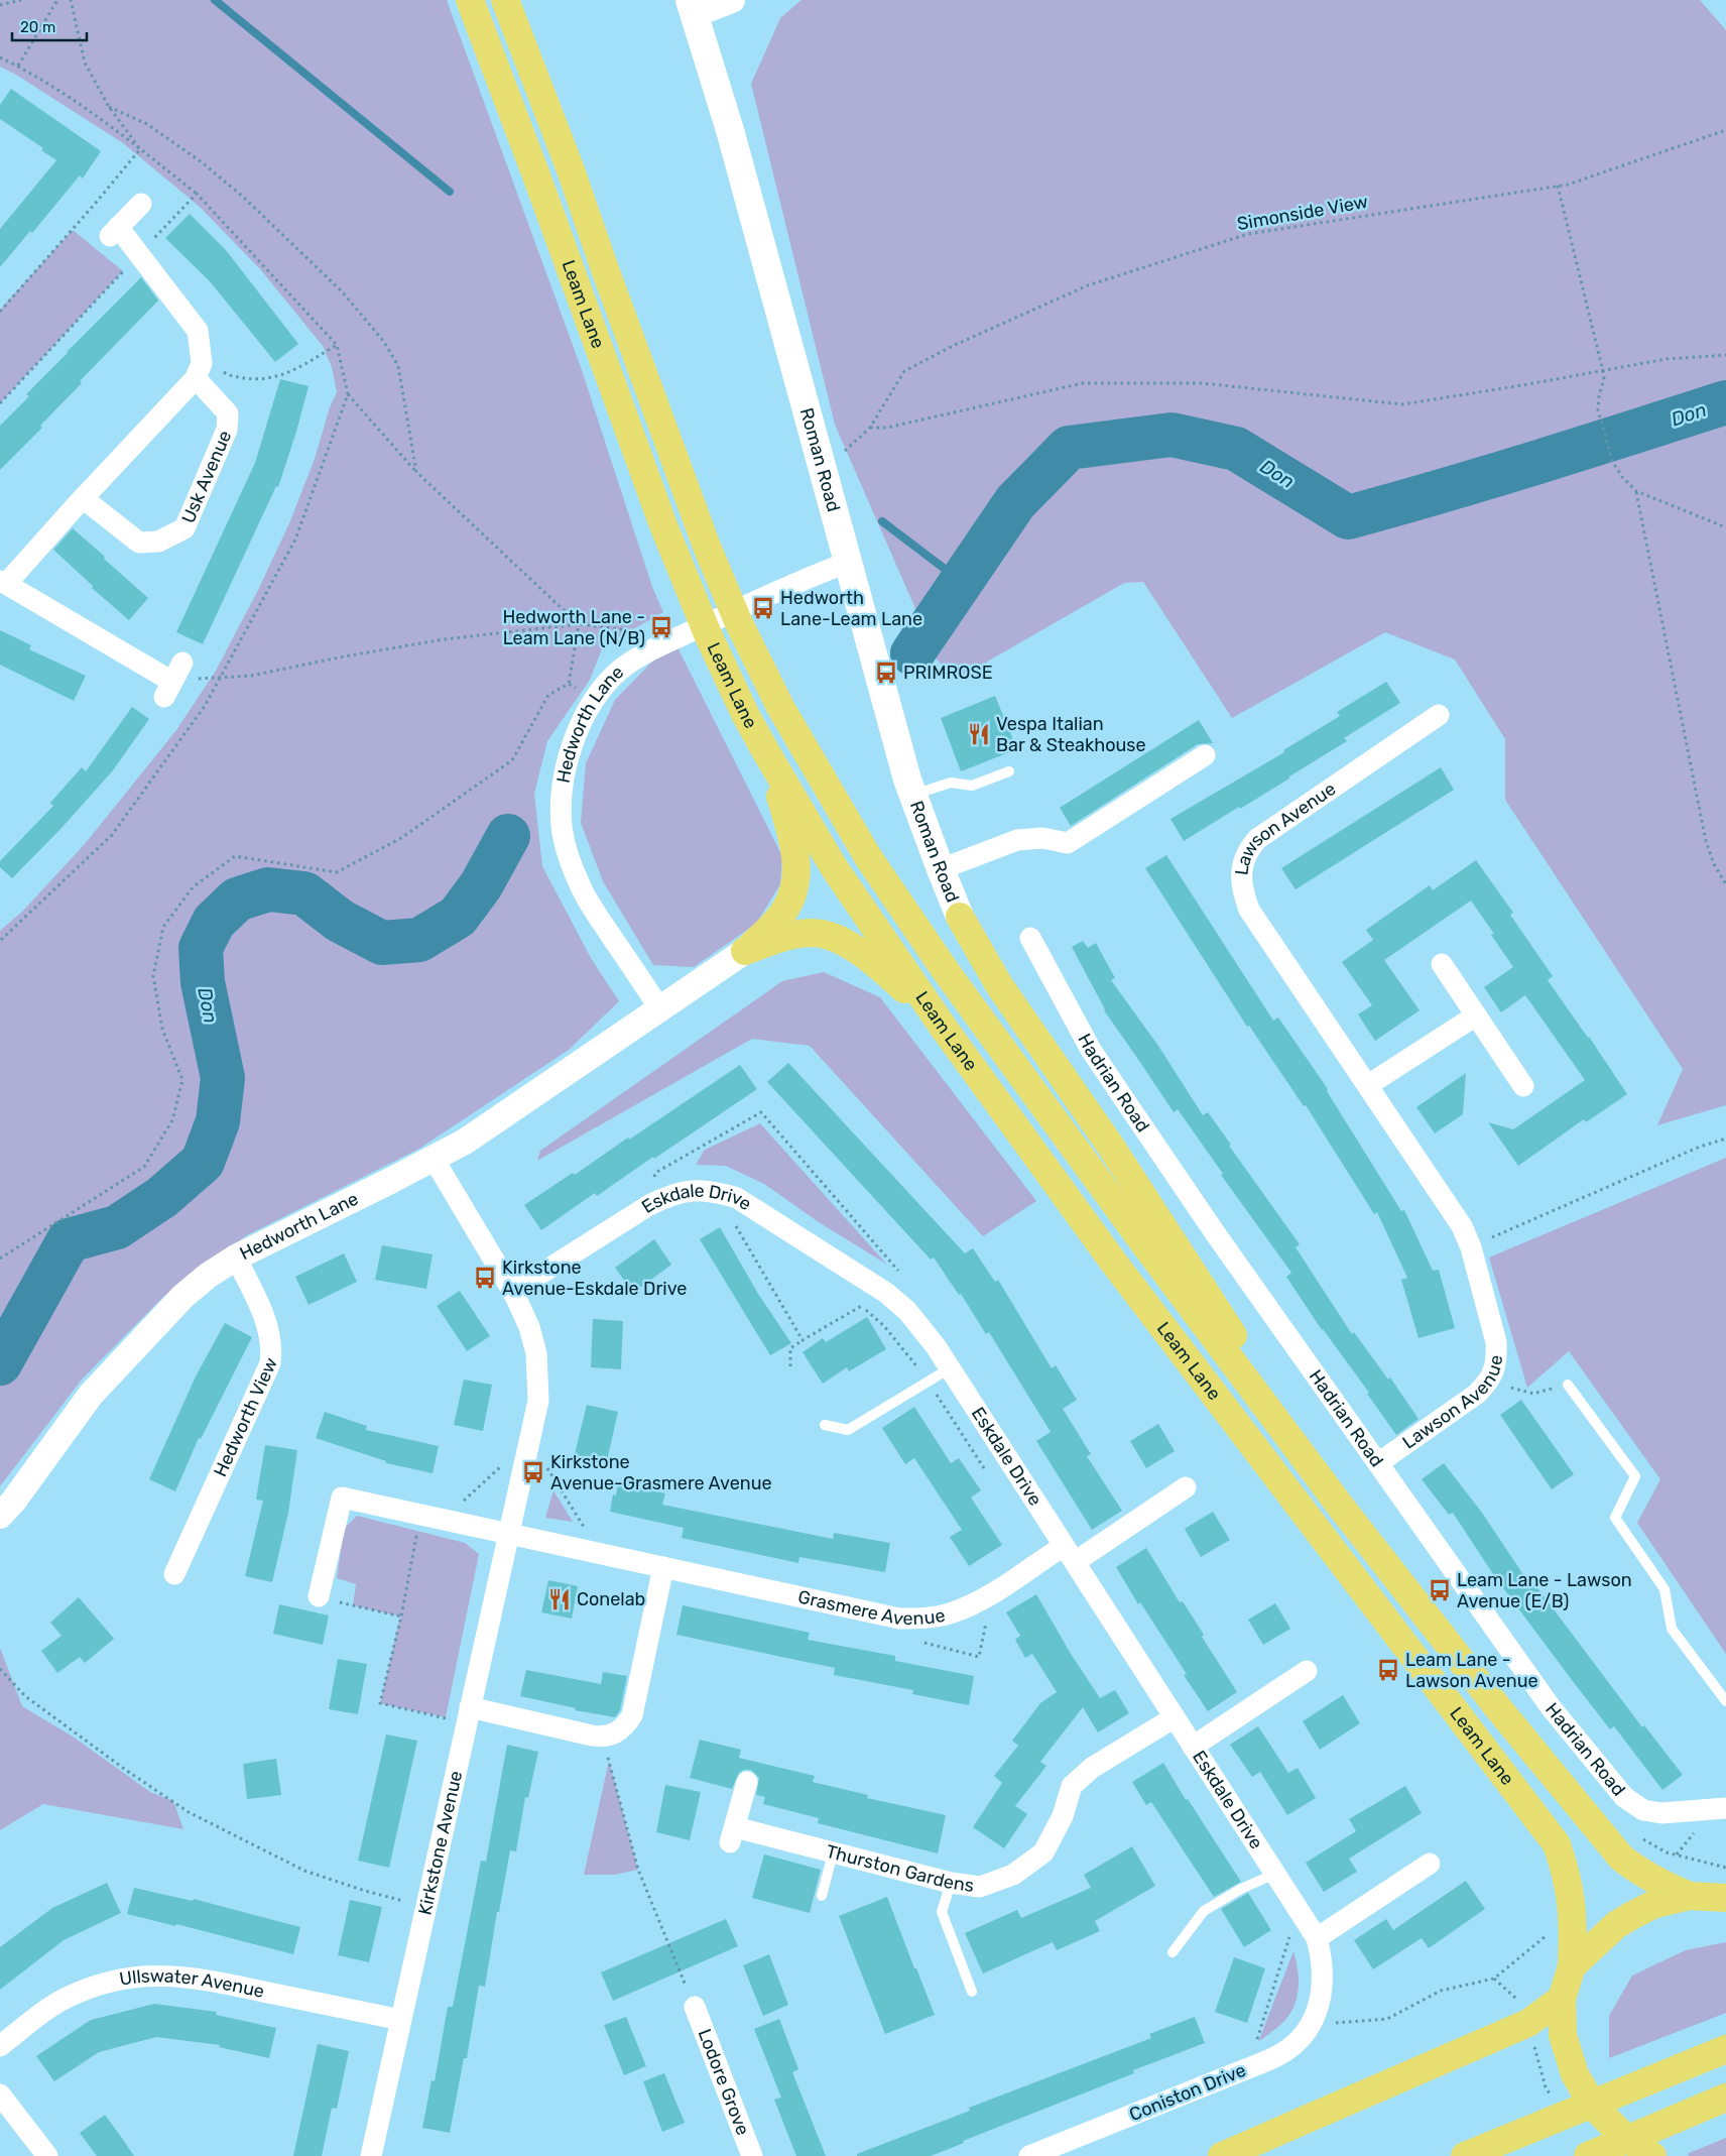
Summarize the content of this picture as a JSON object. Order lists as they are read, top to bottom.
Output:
{
  "streets": {
    "highway": ["Leam Lane"],
    "main road": ["Roman Road"],
    "street": [
      "Usk Avenue",
      "Hedworth Lane",
      "Lawson Avenue",
      "Hadrian Road",
      "Eskdale Drive",
      "Hedworth View",
      "Grasmere Avenue",
      "Kirkstone Avenue",
      "Thurston Gardens",
      "Ullswater Avenue",
      "Lodore Grove",
      "Coniston Drive"
    ],
    "path": ["Simonside View"]
  },
  "crossings": [
    ["Roman Road", "Hedworth Lane"],
    ["Hedworth Lane", "Hedworth View"],
    ["Hedworth Lane", "Kirkstone Avenue"],
    ["Lawson Avenue", "Hadrian Road"],
    ["Eskdale Drive", "Grasmere Avenue"],
    ["Eskdale Drive", "Kirkstone Avenue"],
    ["Eskdale Drive", "Thurston Gardens"],
    ["Eskdale Drive", "Coniston Drive"],
    ["Grasmere Avenue", "Kirkstone Avenue"],
    ["Kirkstone Avenue", "Ullswater Avenue"]
  ],
  "water": ["Don"],
  "places": {
    "bus stop": [
      "Hedworth Lane-Leam Lane",
      "Hedworth Lane - Leam Lane (N/B)",
      "PRIMROSE",
      "Kirkstone Avenue-Eskdale Drive",
      "Kirkstone Avenue-Grasmere Avenue",
      "Leam Lane - Lawson Avenue (E/B)",
      "Leam Lane - Lawson Avenue"
    ],
    "restaurant": ["Vespa Italian Bar & Steakhouse", "Conelab"]
  },
  "scale_bar": "20 m"
}
